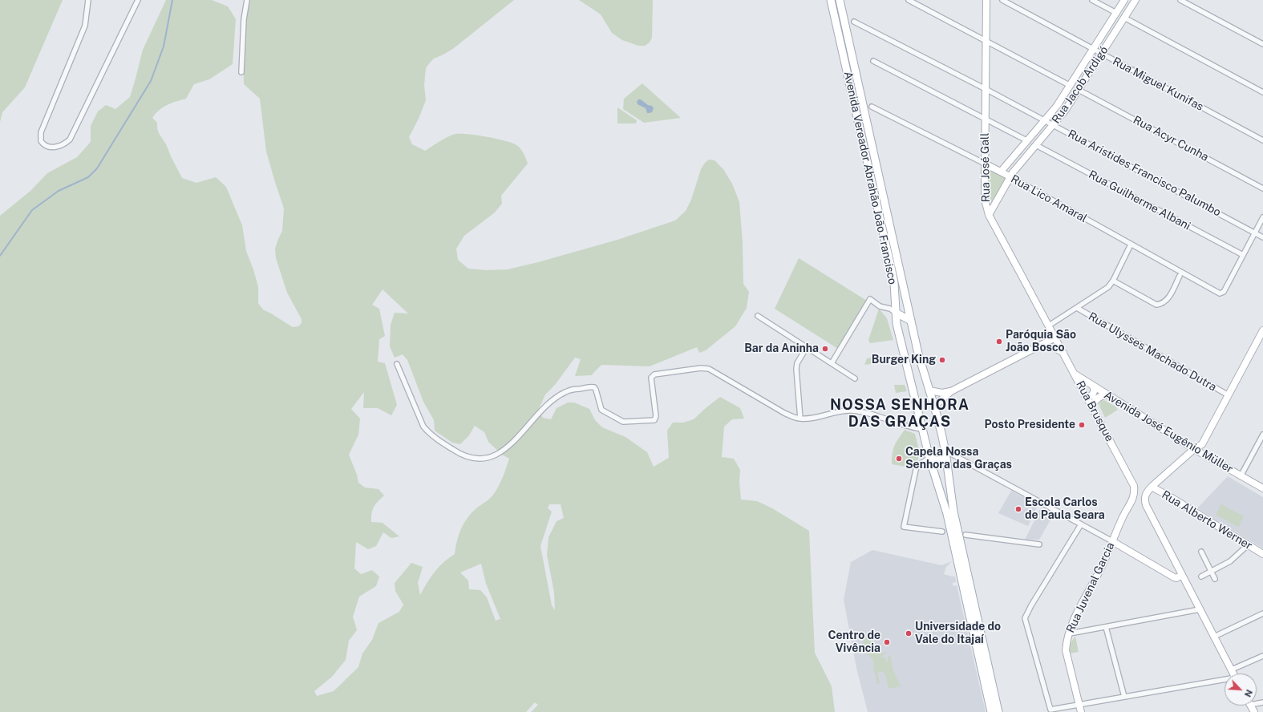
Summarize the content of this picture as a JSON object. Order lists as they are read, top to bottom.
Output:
{
  "streets": {
    "main road": [
      "Rua Jacob Ardigó",
      "Rua José Gall",
      "Avenida Vereador Abrahão João Francisco",
      "Rua Lico Amaral",
      "Rua Brusque",
      "Avenida José Eugênio Müller",
      "Rua Alberto Werner",
      "Rua Juvenal Garcia"
    ],
    "street": [
      "Rua Miguel Kunifas",
      "Rua Acyr Cunha",
      "Rua Aristides Francisco Palumbo",
      "Rua Guilherme Albani",
      "Rua Ulysses Machado Dutra"
    ]
  },
  "crossings": [
    ["Rua Miguel Kunifas", "Rua Jacob Ardigó"],
    ["Rua Jacob Ardigó", "Rua Acyr Cunha"],
    ["Rua Jacob Ardigó", "Rua José Gall"],
    ["Rua Jacob Ardigó", "Rua Aristides Francisco Palumbo"],
    ["Rua Jacob Ardigó", "Rua Lico Amaral"],
    ["Rua Jacob Ardigó", "Rua Guilherme Albani"],
    ["Rua José Gall", "Rua Aristides Francisco Palumbo"],
    ["Rua José Gall", "Rua Lico Amaral"],
    ["Rua José Gall", "Rua Brusque"],
    ["Rua Lico Amaral", "Rua Guilherme Albani"],
    ["Rua Brusque", "Avenida José Eugênio Müller"],
    ["Rua Brusque", "Rua Juvenal Garcia"]
  ],
  "districts": ["NOSSA SENHORA DAS GRAÇAS"],
  "places": [
    "Paróquia São João Bosco",
    "Bar da Aninha",
    "Burger King",
    "Posto Presidente",
    "Capela Nossa Senhora das Graças",
    "Escola Carlos de Paula Seara",
    "Universidade do Vale do Itajaí",
    "Centro de Vivência"
  ],
  "north": "bottom right"
}
